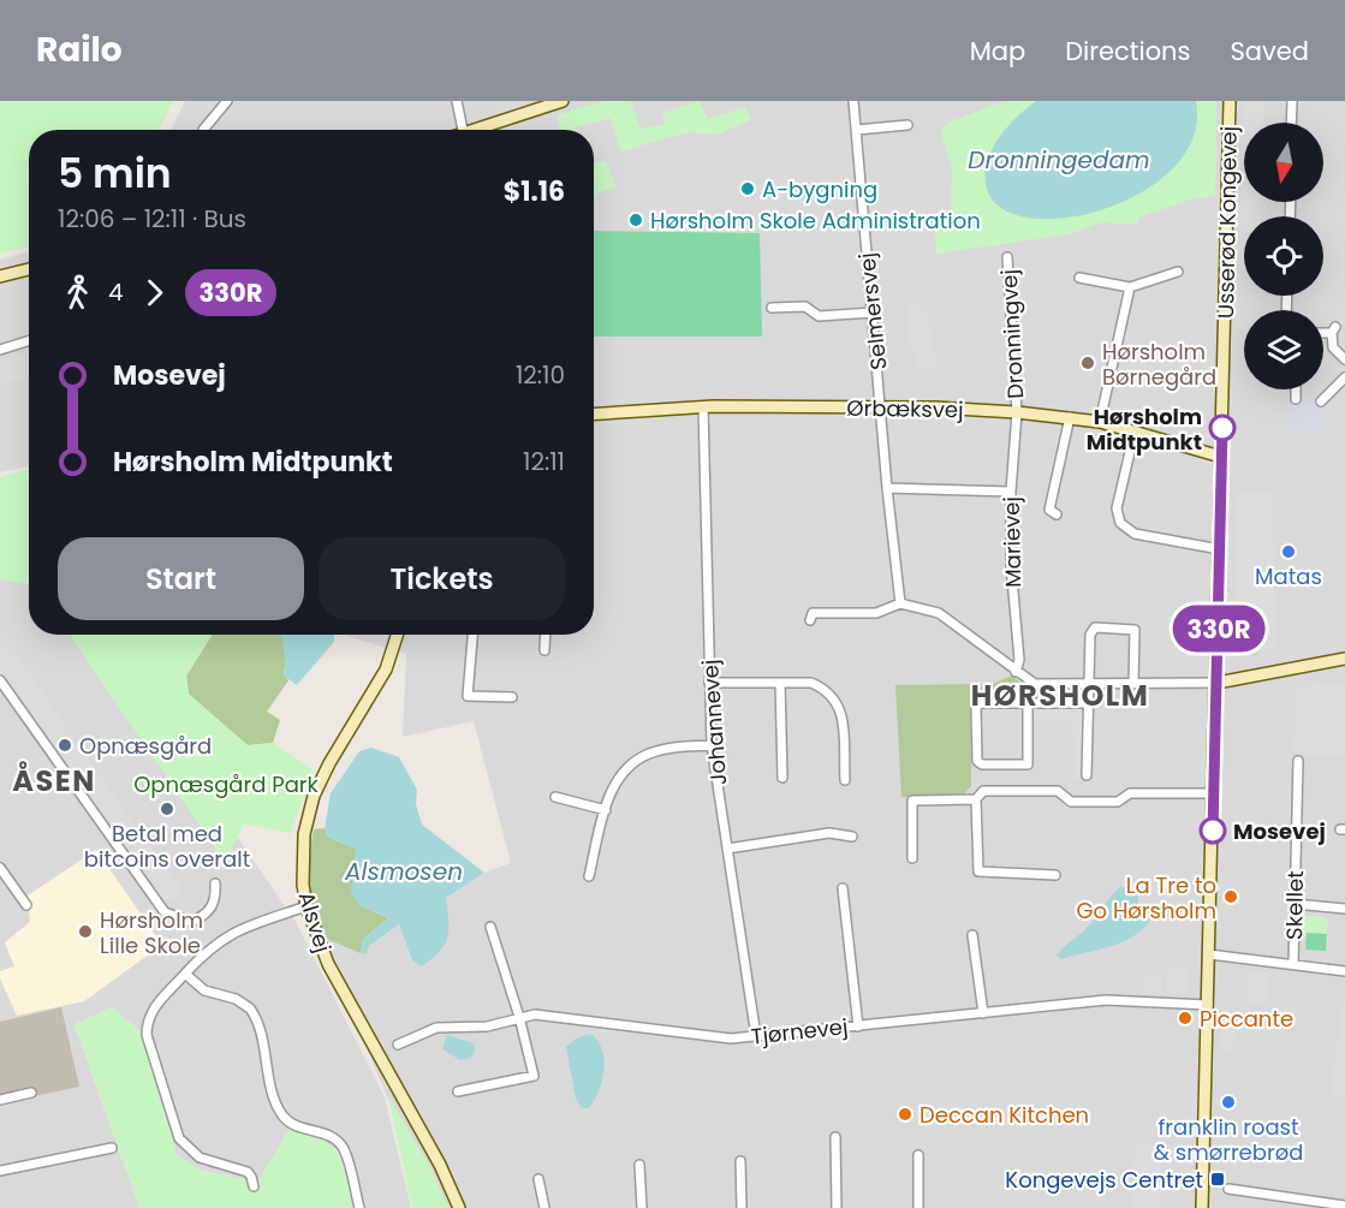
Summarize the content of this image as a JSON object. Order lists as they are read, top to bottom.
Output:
{
  "streets": {
    "street": [
      "Usserød Kongevej",
      "Selmersvej",
      "Dronningvej",
      "Ørbæksvej",
      "Marievej",
      "Johannevej",
      "Skellet",
      "Alsvej",
      "Tjørnevej"
    ]
  },
  "crossings": [
    ["Usserød Kongevej", "Ørbæksvej"],
    ["Usserød Kongevej", "Tjørnevej"],
    ["Selmersvej", "Ørbæksvej"],
    ["Dronningvej", "Ørbæksvej"],
    ["Dronningvej", "Marievej"],
    ["Ørbæksvej", "Marievej"],
    ["Ørbæksvej", "Johannevej"],
    ["Johannevej", "Tjørnevej"]
  ],
  "districts": ["HØRSHOLM", "ÅSEN"],
  "water": ["Dronningedam", "Alsmosen"],
  "parks": ["Opnæsgård Park"],
  "places": {
    "other": [
      "A-bygning",
      "Hørsholm Skole Administration",
      "Hørsholm Børnegård",
      "Hørsholm Midtpunkt",
      "Matas",
      "Opnæsgård",
      "Betal med bitcoins overalt",
      "Mosevej",
      "La Tre to Go Hørsholm",
      "Hørsholm Lille Skole",
      "Piccante",
      "franklin roast & smørrebrød",
      "Deccan Kitchen"
    ],
    "transit": ["Kongevejs Centret"]
  },
  "lines": ["bus line 330R"],
  "north": "bottom",
  "page": {
    "header": "Railo",
    "nav": ["Map", "Directions", "Saved"],
    "on_map": "330R",
    "heading": ["5 min", "12:06 – 12:11 · Bus", "$1.16"],
    "legs": ["4", "330R"],
    "list": [
      {
        "name": "Mosevej",
        "value": "12:10"
      },
      {
        "name": "Hørsholm Midtpunkt",
        "value": "12:11"
      }
    ],
    "buttons": ["Start", "Tickets"]
  }
}
